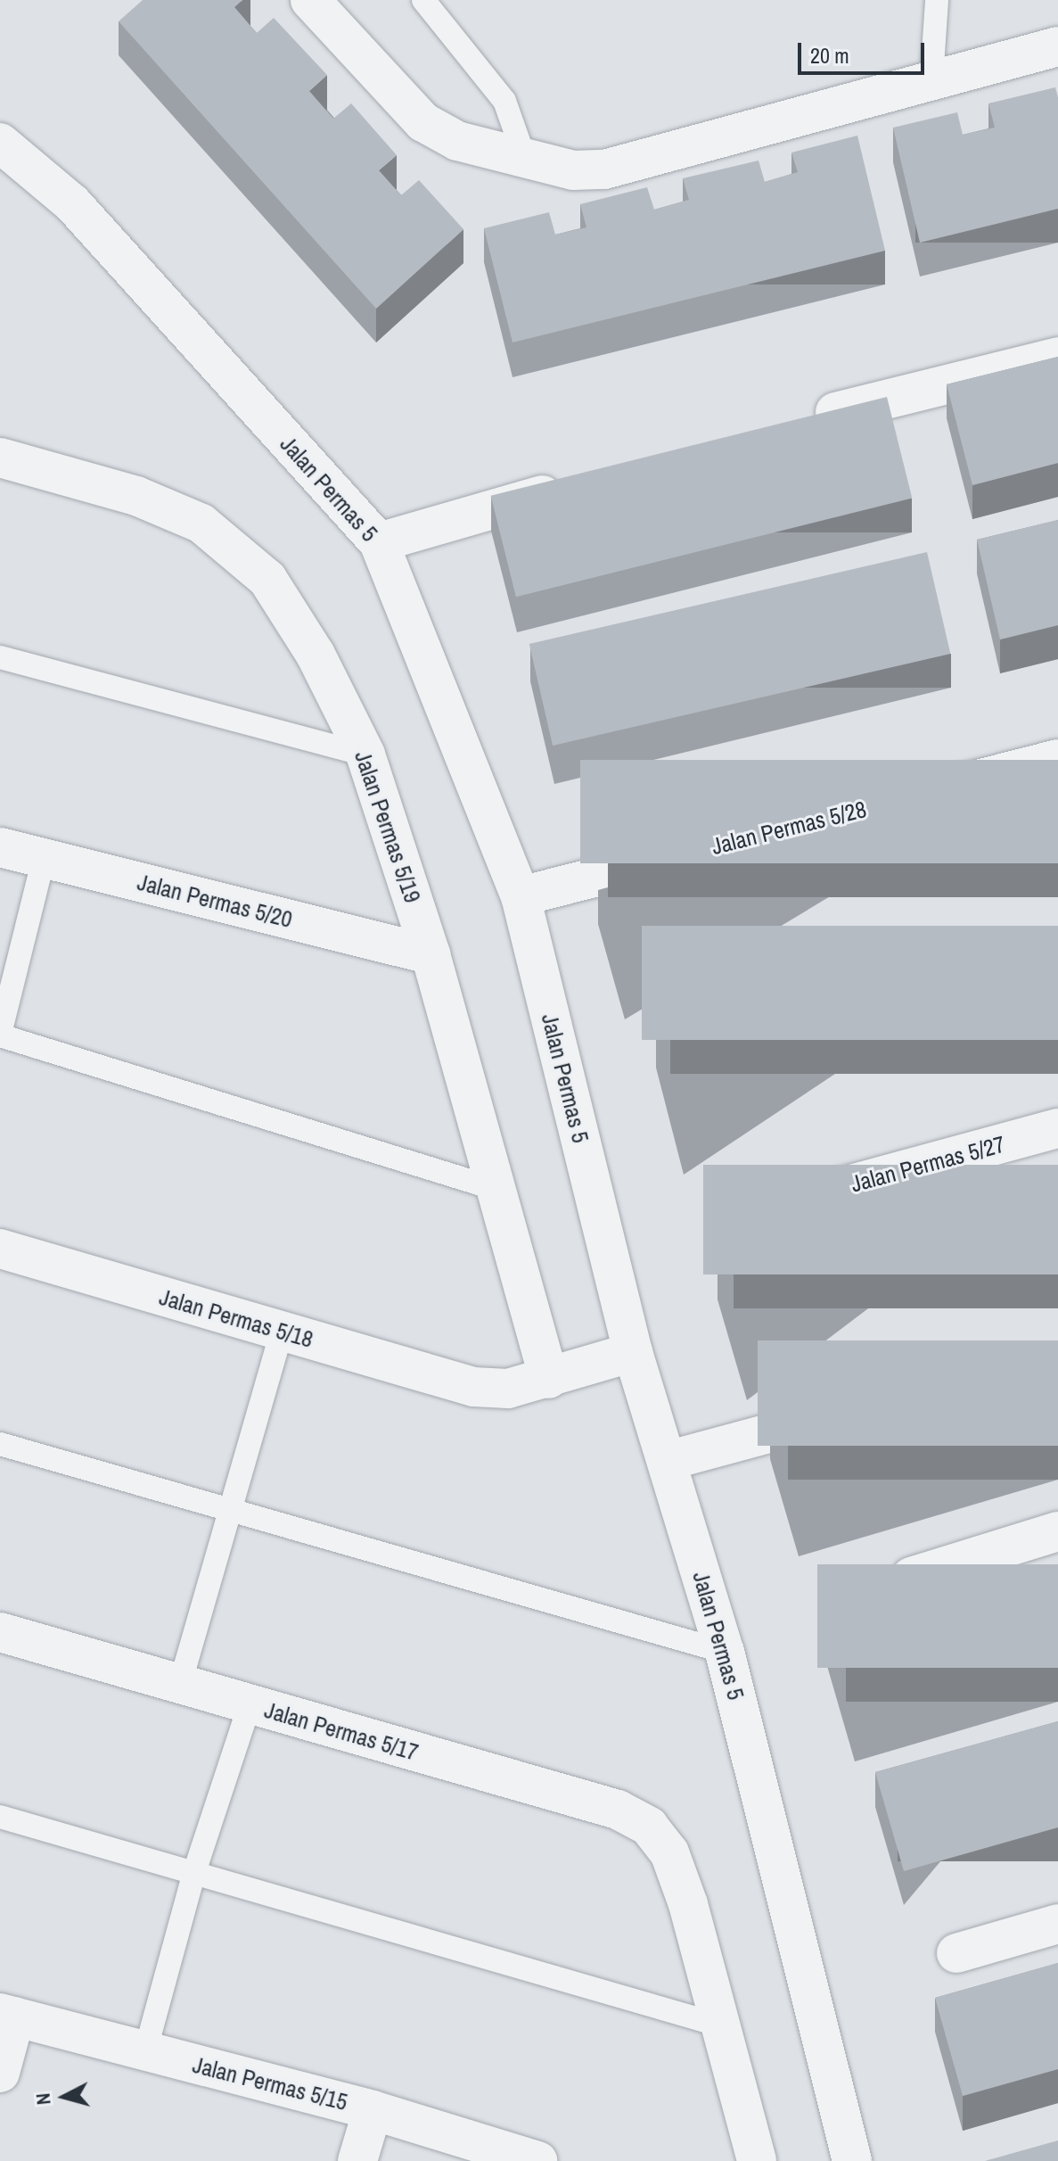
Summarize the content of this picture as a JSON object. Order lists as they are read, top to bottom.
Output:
{
  "streets": {
    "street": [
      "Jalan Permas 5",
      "Jalan Permas 5/19",
      "Jalan Permas 5/28",
      "Jalan Permas 5/20",
      "Jalan Permas 5/27",
      "Jalan Permas 5/18",
      "Jalan Permas 5/17",
      "Jalan Permas 5/15"
    ]
  },
  "crossings": [
    ["Jalan Permas 5", "Jalan Permas 5/28"],
    ["Jalan Permas 5", "Jalan Permas 5/18"],
    ["Jalan Permas 5/19", "Jalan Permas 5/20"],
    ["Jalan Permas 5/19", "Jalan Permas 5/18"]
  ],
  "scale_bar": "20 m",
  "north": "left"
}
